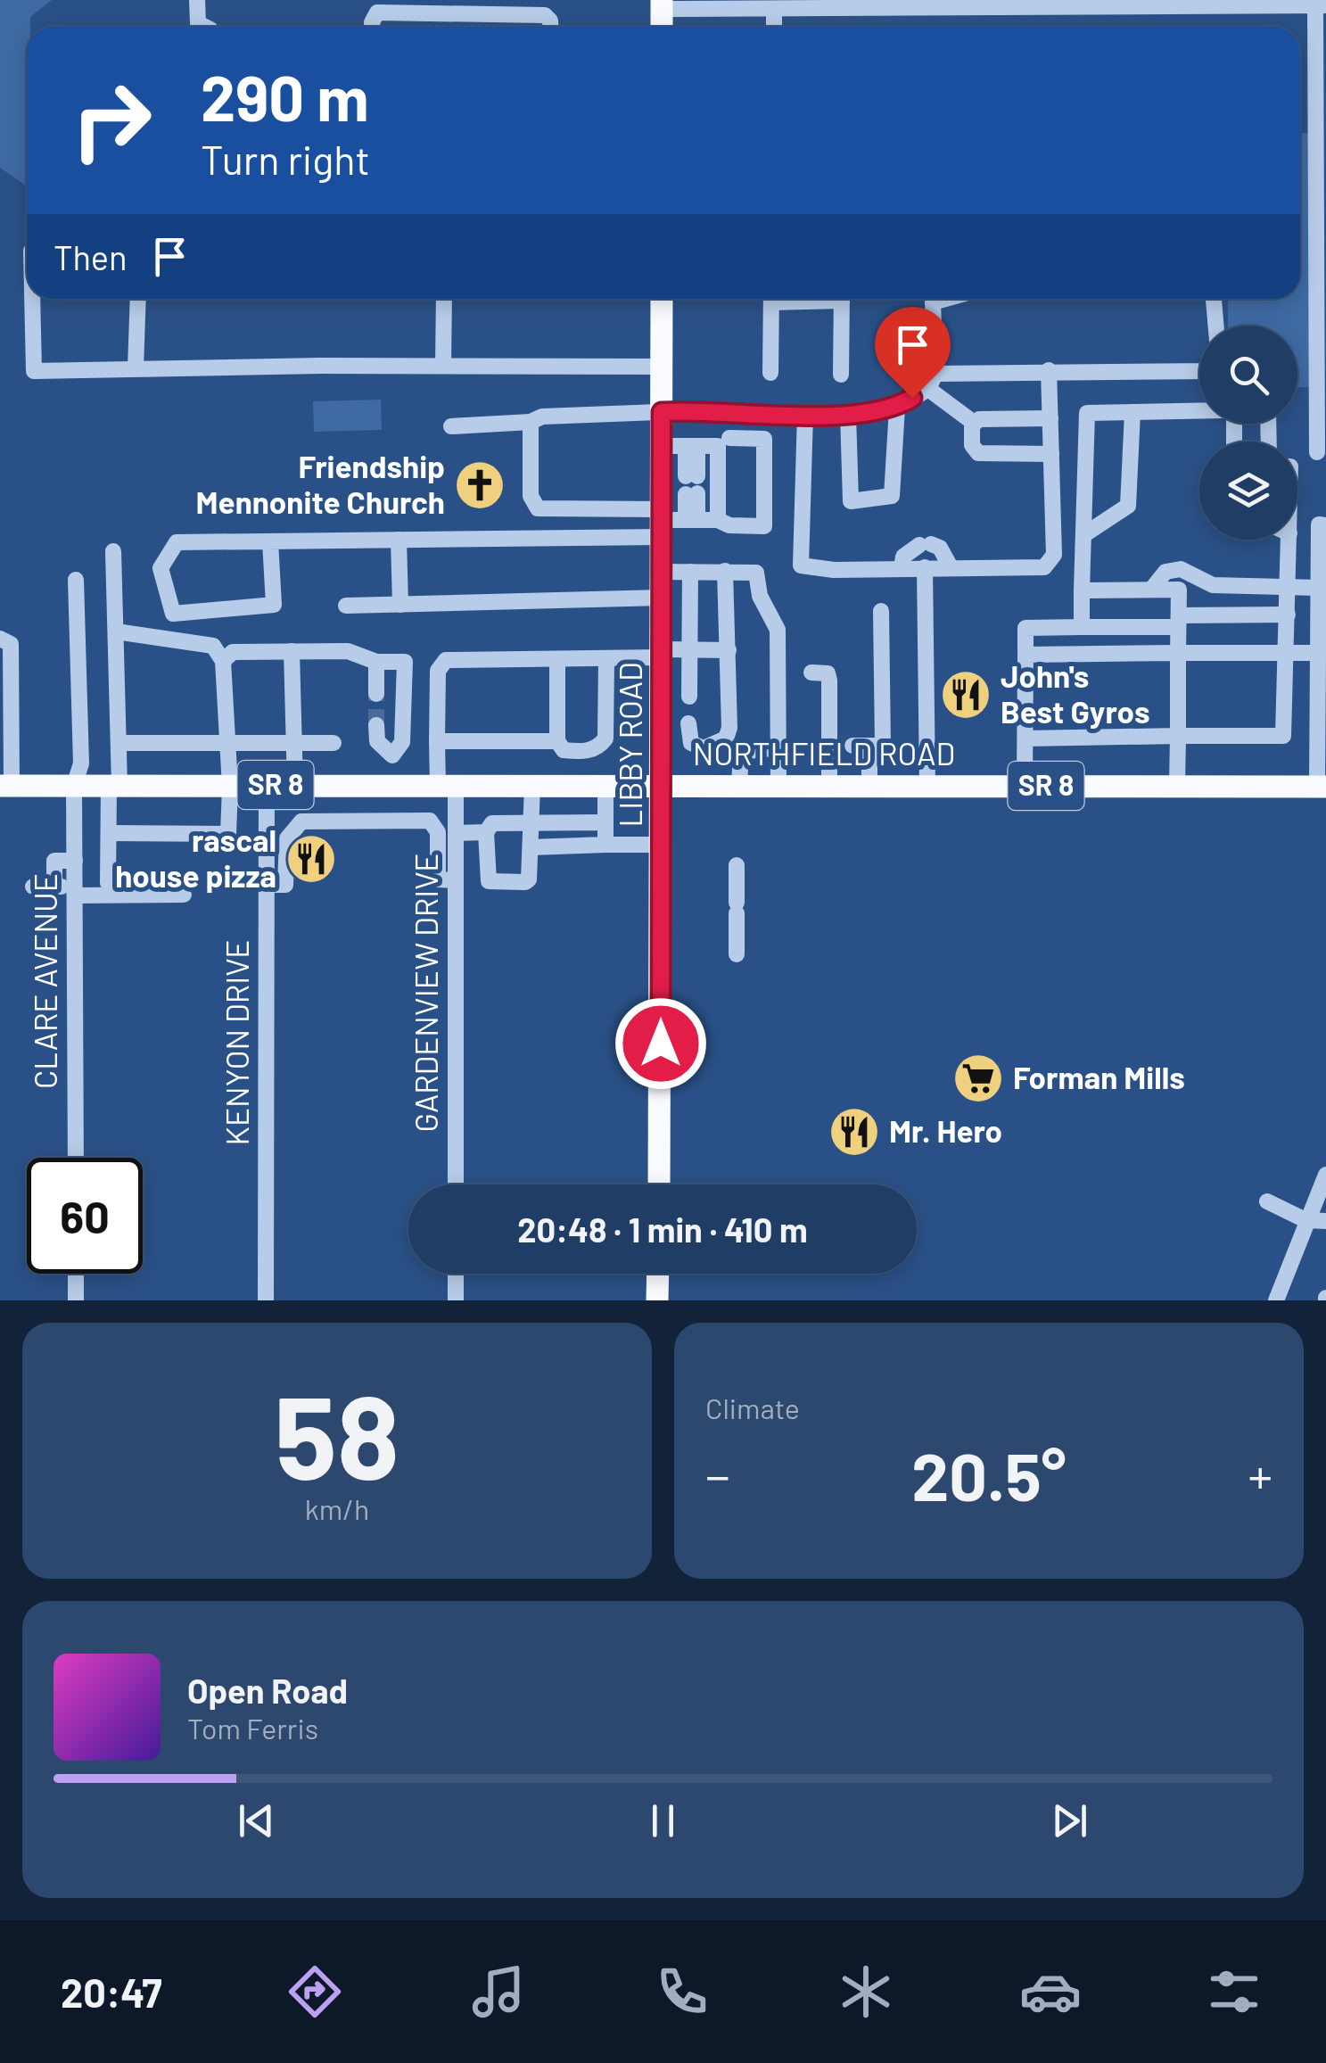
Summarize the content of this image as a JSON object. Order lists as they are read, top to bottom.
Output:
{
  "streets": {
    "main road": ["LIBBY ROAD", "NORTHFIELD ROAD", "SR 8"],
    "street": ["CLARE AVENUE", "GARDENVIEW DRIVE", "KENYON DRIVE"]
  },
  "crossings": [
    ["LIBBY ROAD", "NORTHFIELD ROAD"],
    ["NORTHFIELD ROAD", "CLARE AVENUE"],
    ["NORTHFIELD ROAD", "GARDENVIEW DRIVE"],
    ["NORTHFIELD ROAD", "KENYON DRIVE"]
  ],
  "places": {
    "church": ["Friendship Mennonite Church"],
    "restaurant": ["John's Best Gyros", "rascal house pizza", "Mr. Hero"],
    "supermarket": ["Forman Mills"]
  },
  "page": {
    "turn": ["290 m", "Turn right"],
    "then": "Then",
    "limit": "60",
    "trip": "20:48 · 1 min · 410 m",
    "tile": [
      ["58", "km/h"],
      "Climate"
    ],
    "heat": ["−", "20.5°", "+"],
    "song": ["Open Road", "Tom Ferris"],
    "tabs": "20:47"
  }
}
